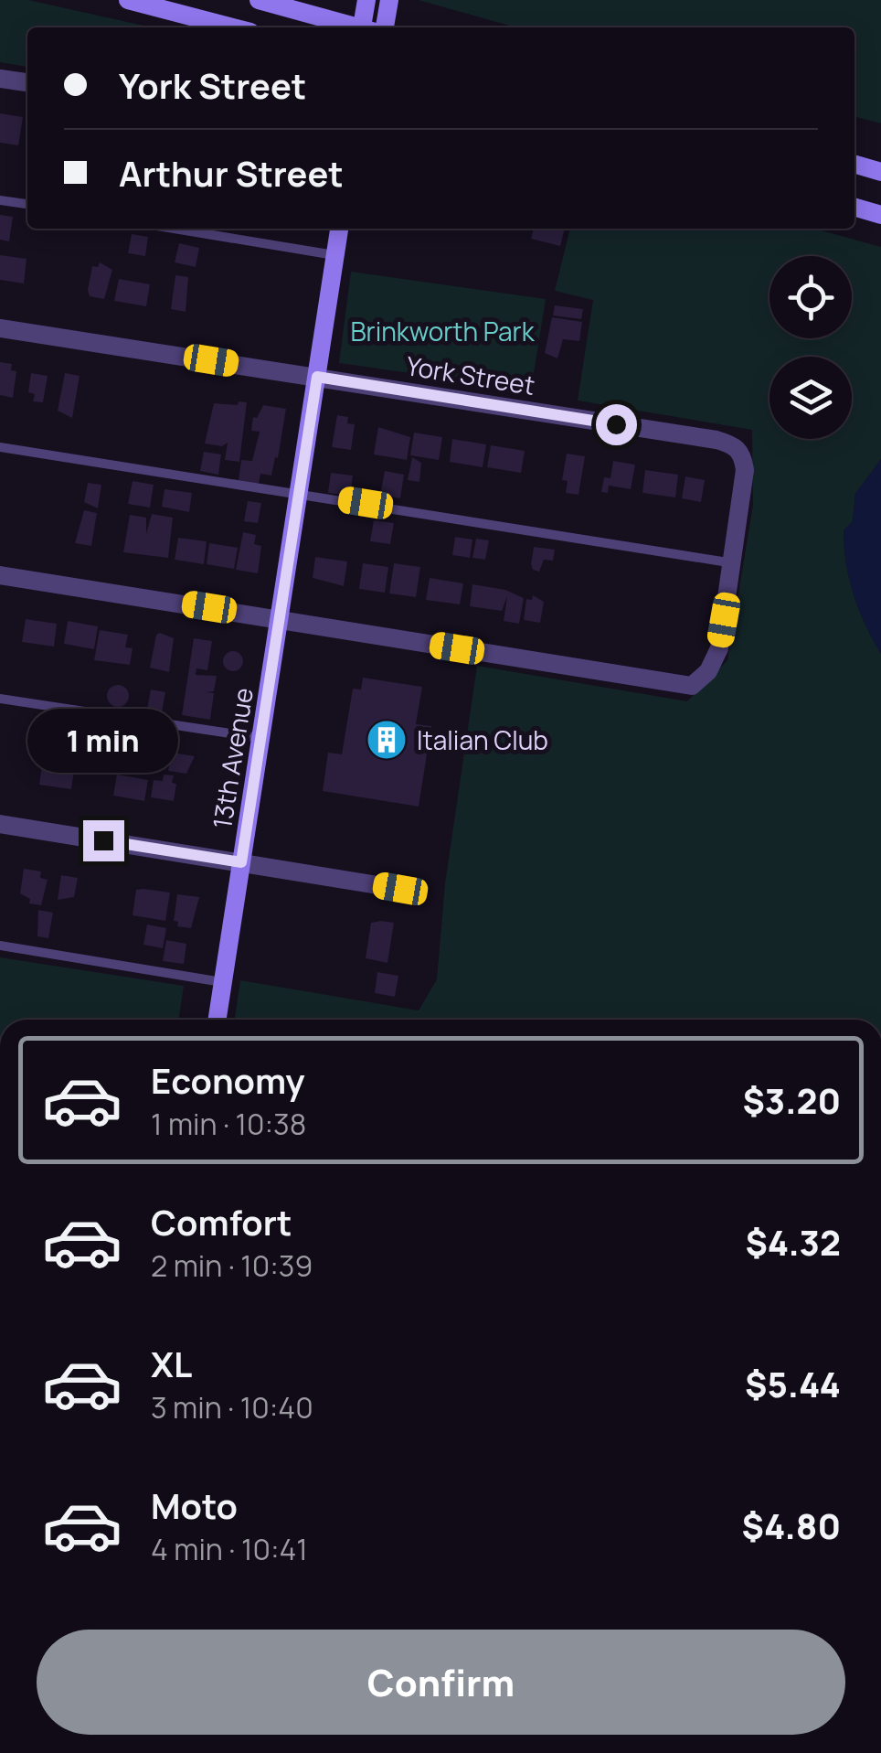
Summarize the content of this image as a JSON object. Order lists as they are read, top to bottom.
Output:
{
  "streets": {
    "street": ["York Street", "13th Avenue"]
  },
  "crossings": [
    ["York Street", "13th Avenue"]
  ],
  "parks": ["Brinkworth Park"],
  "places": {
    "building": ["Italian Club"]
  },
  "page": {
    "banner": ["York Street", "Arthur Street"],
    "bubble": "1 min",
    "list": [
      {
        "name": "Economy",
        "note": "1 min · 10:38",
        "value": "$3.20"
      },
      {
        "name": "Comfort",
        "note": "2 min · 10:39",
        "value": "$4.32"
      },
      {
        "name": "XL",
        "note": "3 min · 10:40",
        "value": "$5.44"
      },
      {
        "name": "Moto",
        "note": "4 min · 10:41",
        "value": "$4.80"
      }
    ],
    "buttons": "Confirm"
  }
}
